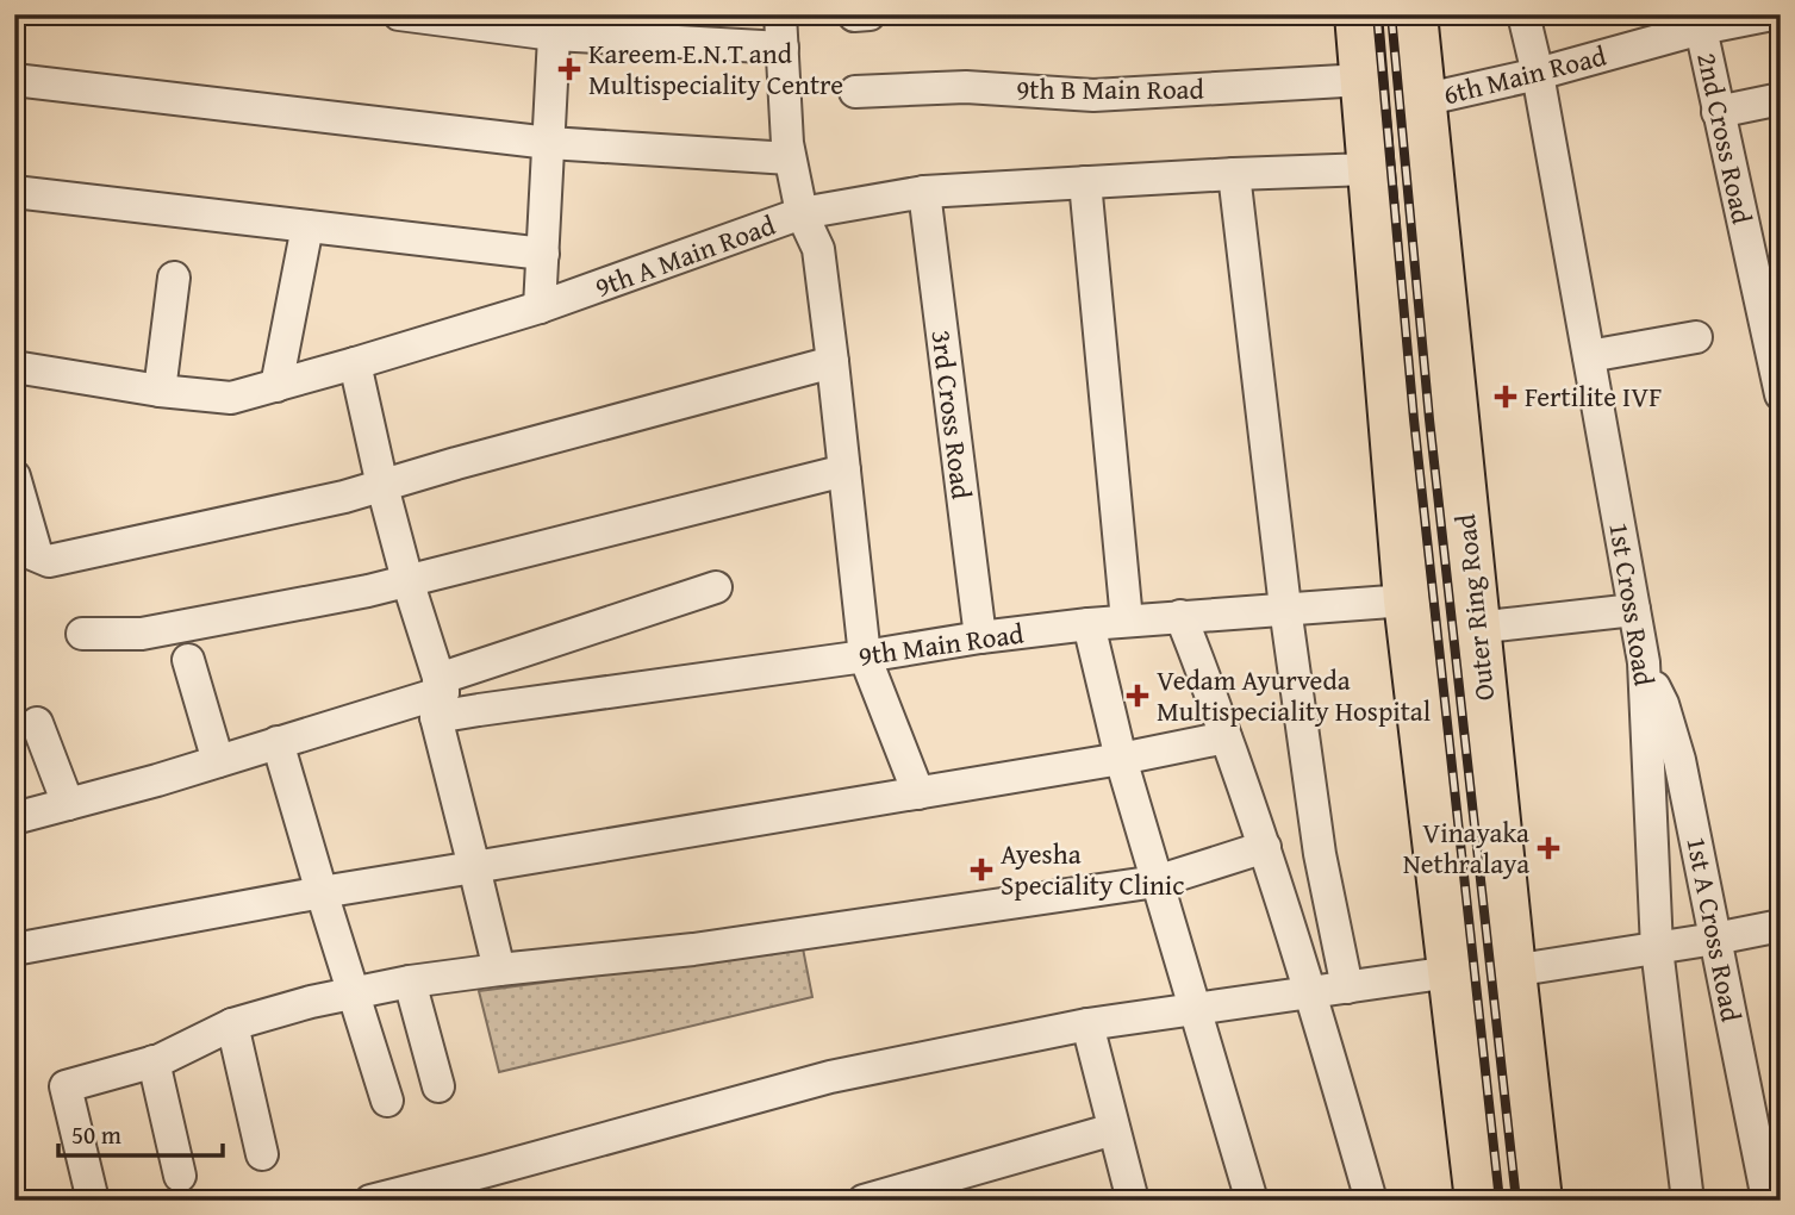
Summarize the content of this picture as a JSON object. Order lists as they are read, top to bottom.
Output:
{
  "streets": {
    "highway": ["Outer Ring Road"],
    "street": [
      "6th Main Road",
      "9th B Main Road",
      "2nd Cross Road",
      "9th A Main Road",
      "3rd Cross Road",
      "1st Cross Road",
      "9th Main Road",
      "1st A Cross Road"
    ]
  },
  "crossings": [
    ["6th Main Road", "2nd Cross Road"],
    ["6th Main Road", "1st Cross Road"],
    ["6th Main Road", "Outer Ring Road"],
    ["9th A Main Road", "3rd Cross Road"],
    ["3rd Cross Road", "9th Main Road"],
    ["1st Cross Road", "1st A Cross Road"]
  ],
  "places": {
    "health": [
      "Kareem E.N.T and Multispeciality Centre",
      "Fertilite IVF",
      "Vedam Ayurveda Multispeciality Hospital",
      "Vinayaka Nethralaya",
      "Ayesha Speciality Clinic"
    ]
  },
  "scale_bar": "50 m"
}
